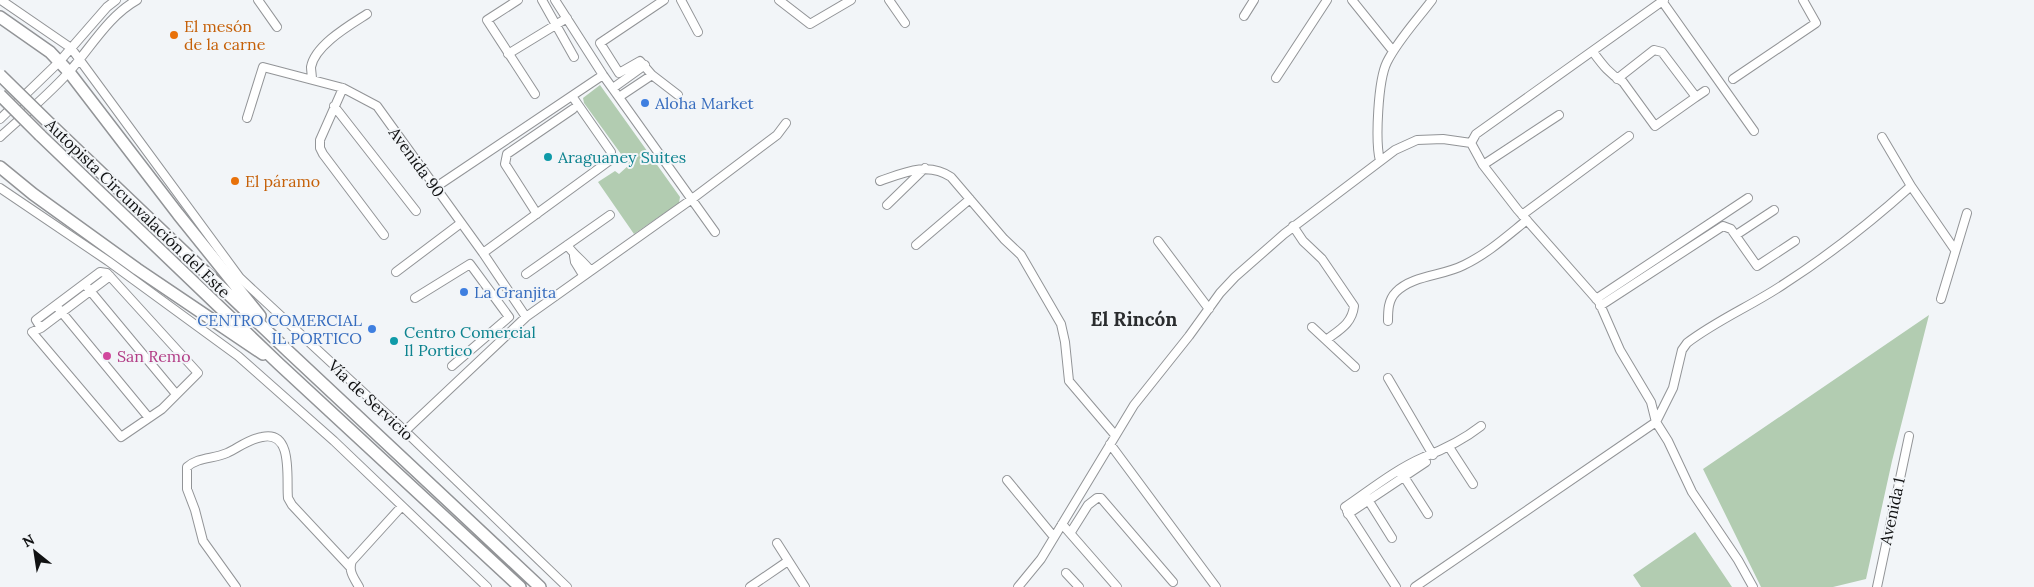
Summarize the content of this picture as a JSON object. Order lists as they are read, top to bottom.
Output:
{
  "streets": {
    "highway": ["Autopista Circunvalación del Este"],
    "street": ["Avenida 90", "Vía de Servicio", "Avenida 1"]
  },
  "districts": ["El Rincón"],
  "places": [
    "El mesón de la carne",
    "Aloha Market",
    "Araguaney Suites",
    "El páramo",
    "La Granjita",
    "CENTRO COMERCIAL IL PORTICO",
    "Centro Comercial Il Portico",
    "San Remo"
  ],
  "north": "top left"
}
